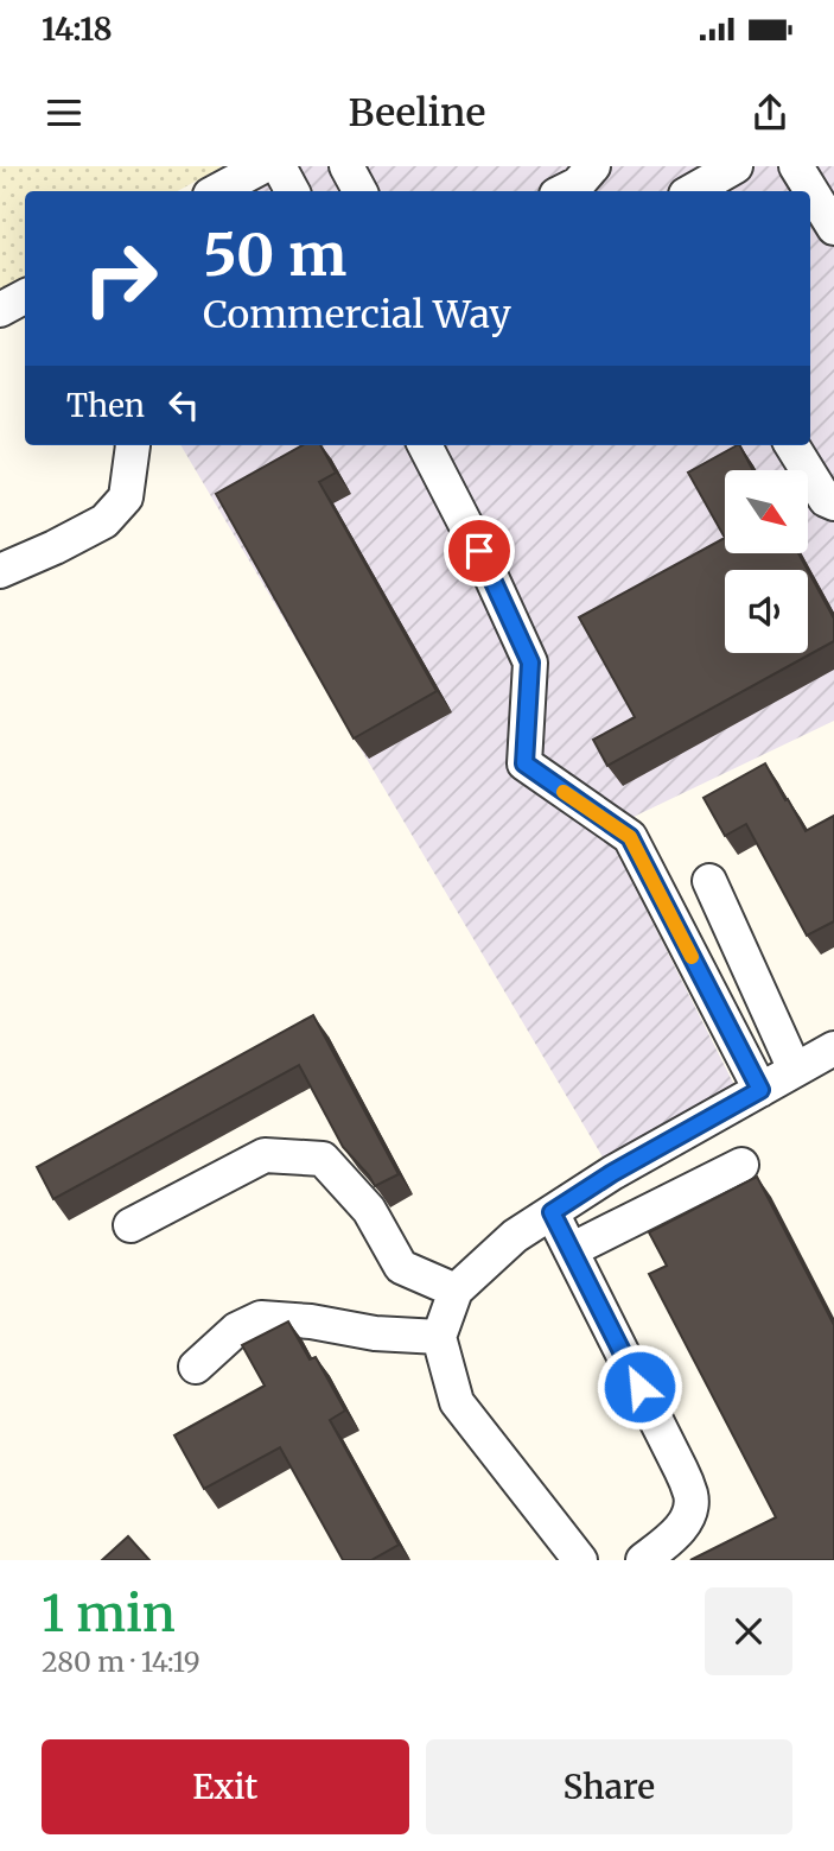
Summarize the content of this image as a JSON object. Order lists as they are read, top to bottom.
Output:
{
  "north": "bottom right",
  "page": {
    "status": "14:18",
    "header": "Beeline",
    "turn": ["50 m", "Commercial Way"],
    "then": "Then",
    "heading": ["1 min", "280 m · 14:19"],
    "buttons": ["Exit", "Share"]
  }
}
